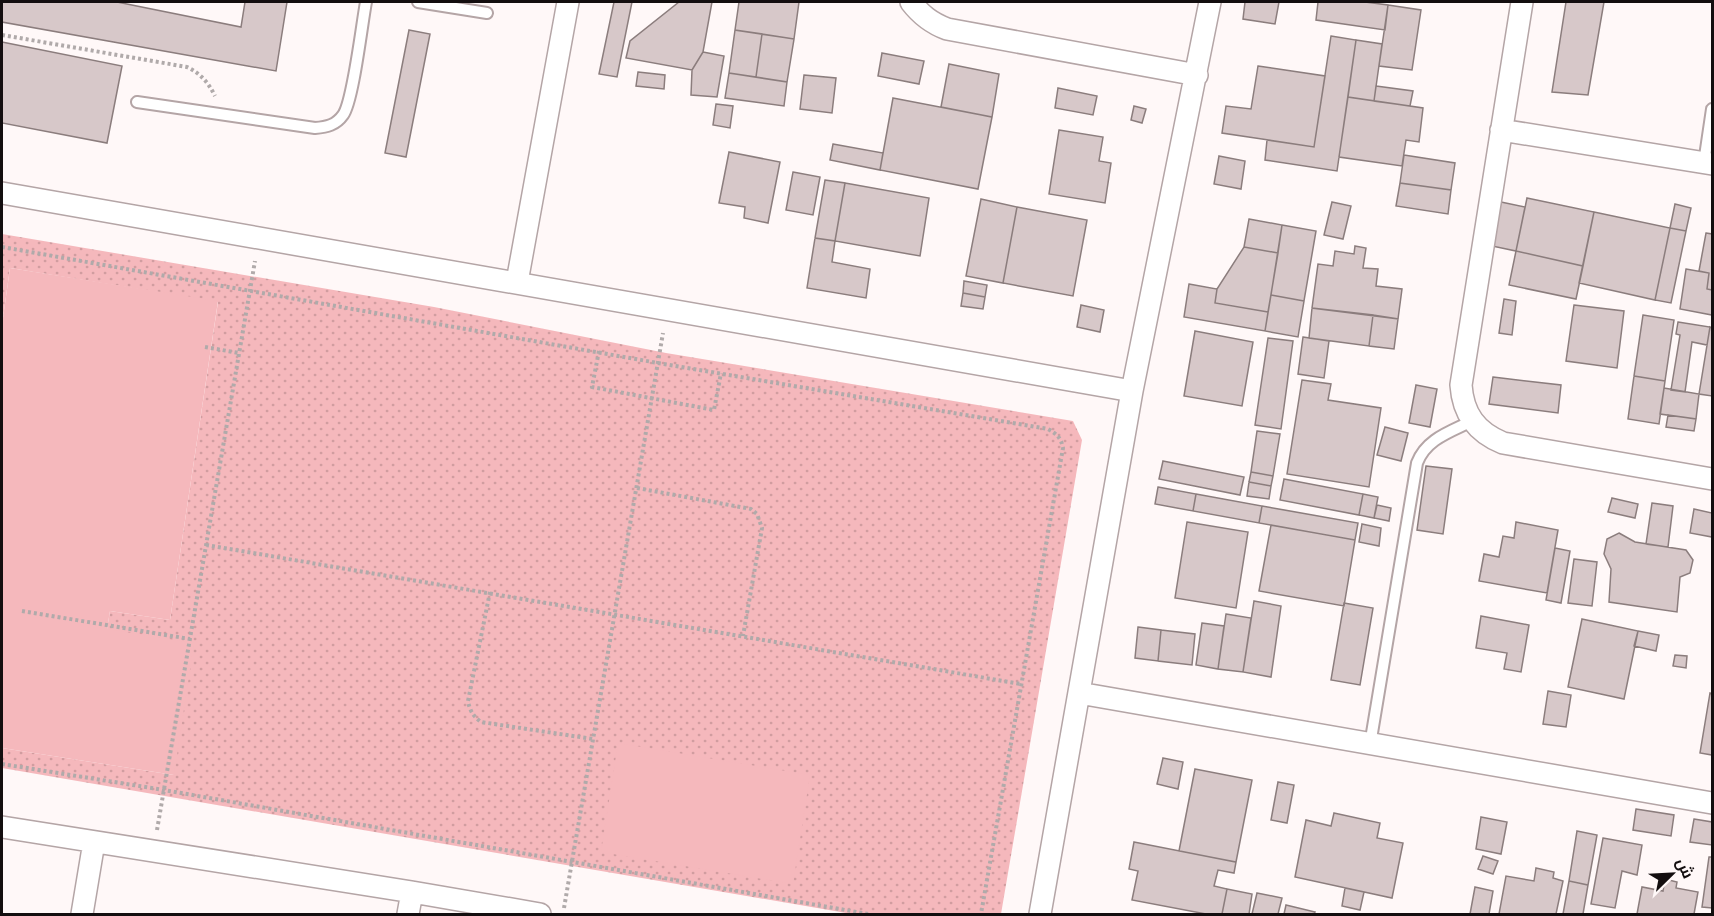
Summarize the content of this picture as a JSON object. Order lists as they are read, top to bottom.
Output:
{
  "north": "top right"
}
